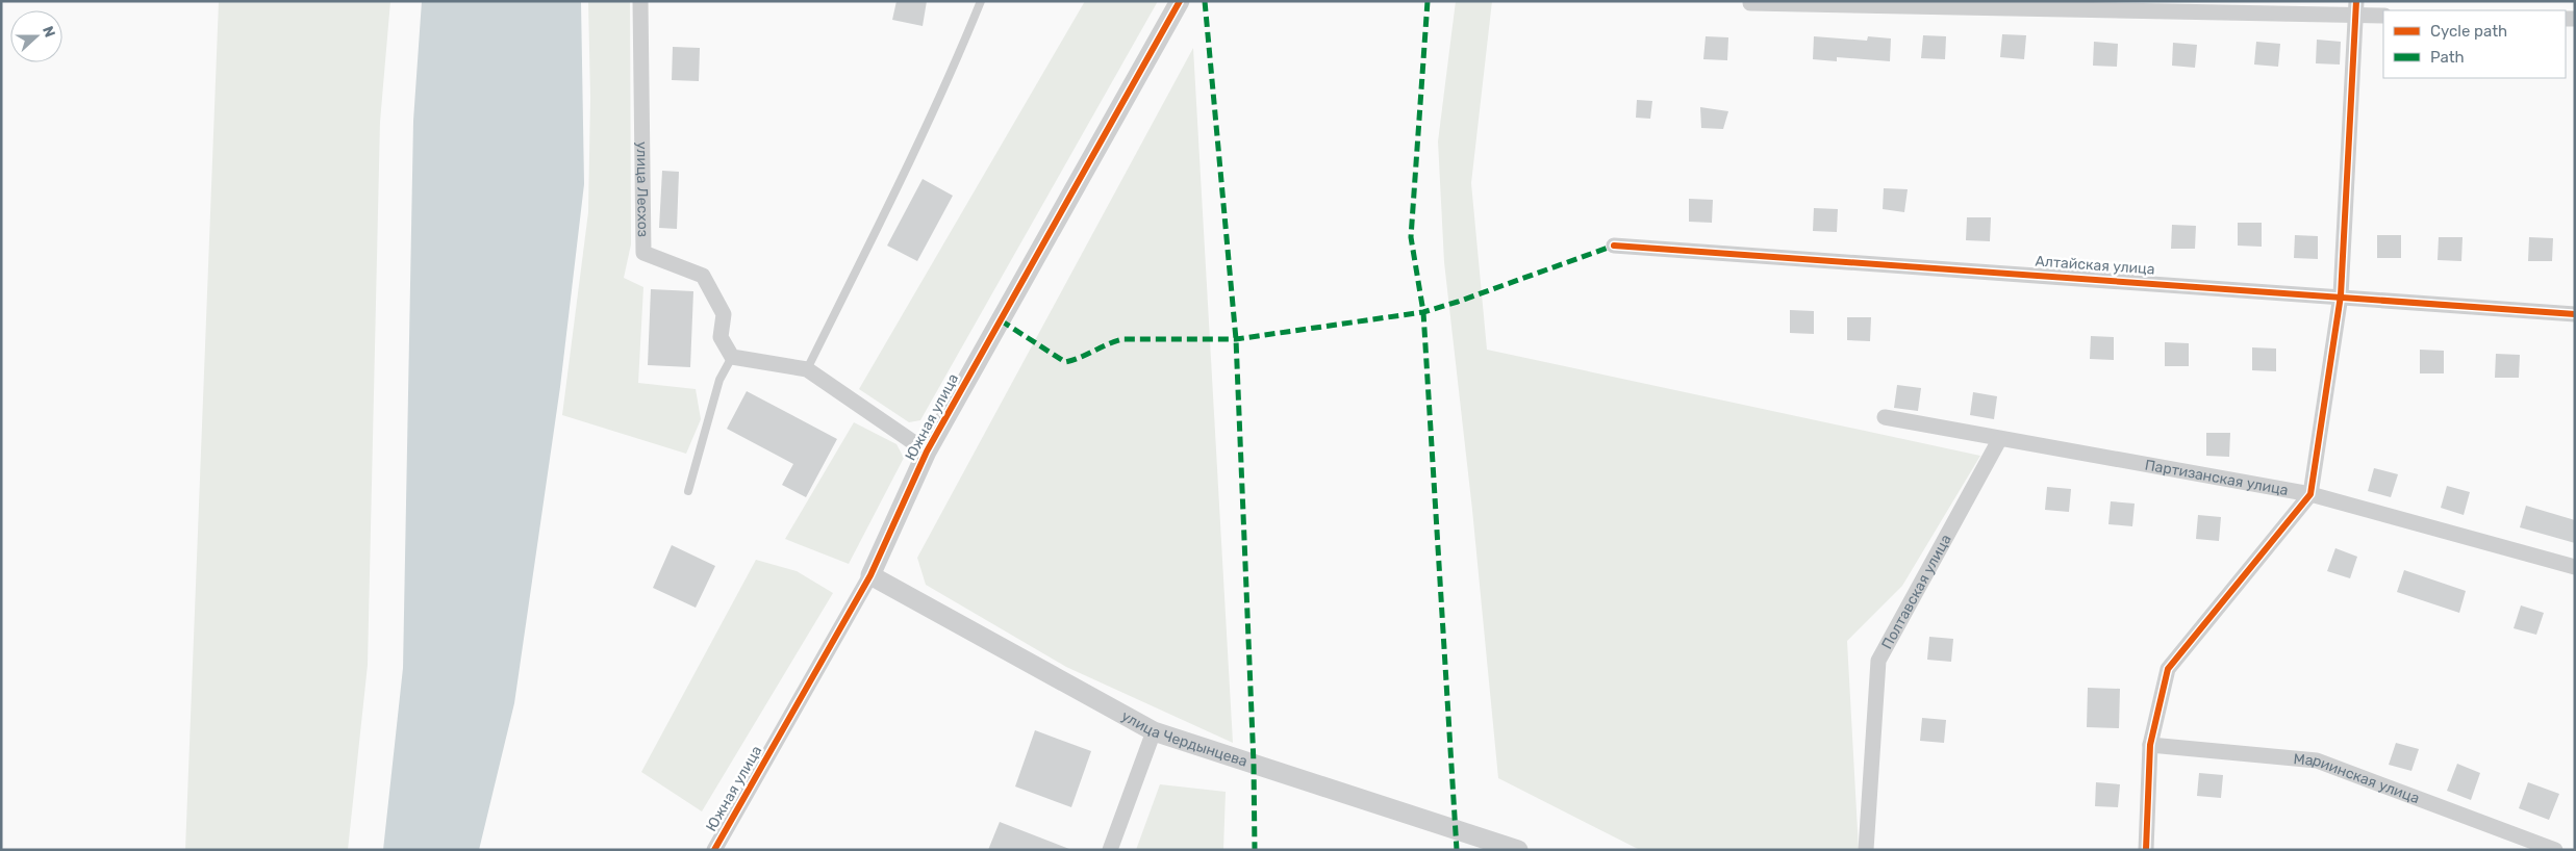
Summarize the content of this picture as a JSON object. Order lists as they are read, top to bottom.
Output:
{
  "streets": {
    "street": [
      "улица Лесхоз",
      "Алтайская улица",
      "Южная улица",
      "Партизанская улица",
      "Полтавская улица",
      "улица Чердынцева",
      "Мариинская улица"
    ]
  },
  "crossings": [
    ["Южная улица", "улица Чердынцева"],
    ["Партизанская улица", "Полтавская улица"]
  ],
  "legend": ["Cycle path", "Path"],
  "north": "right"
}
